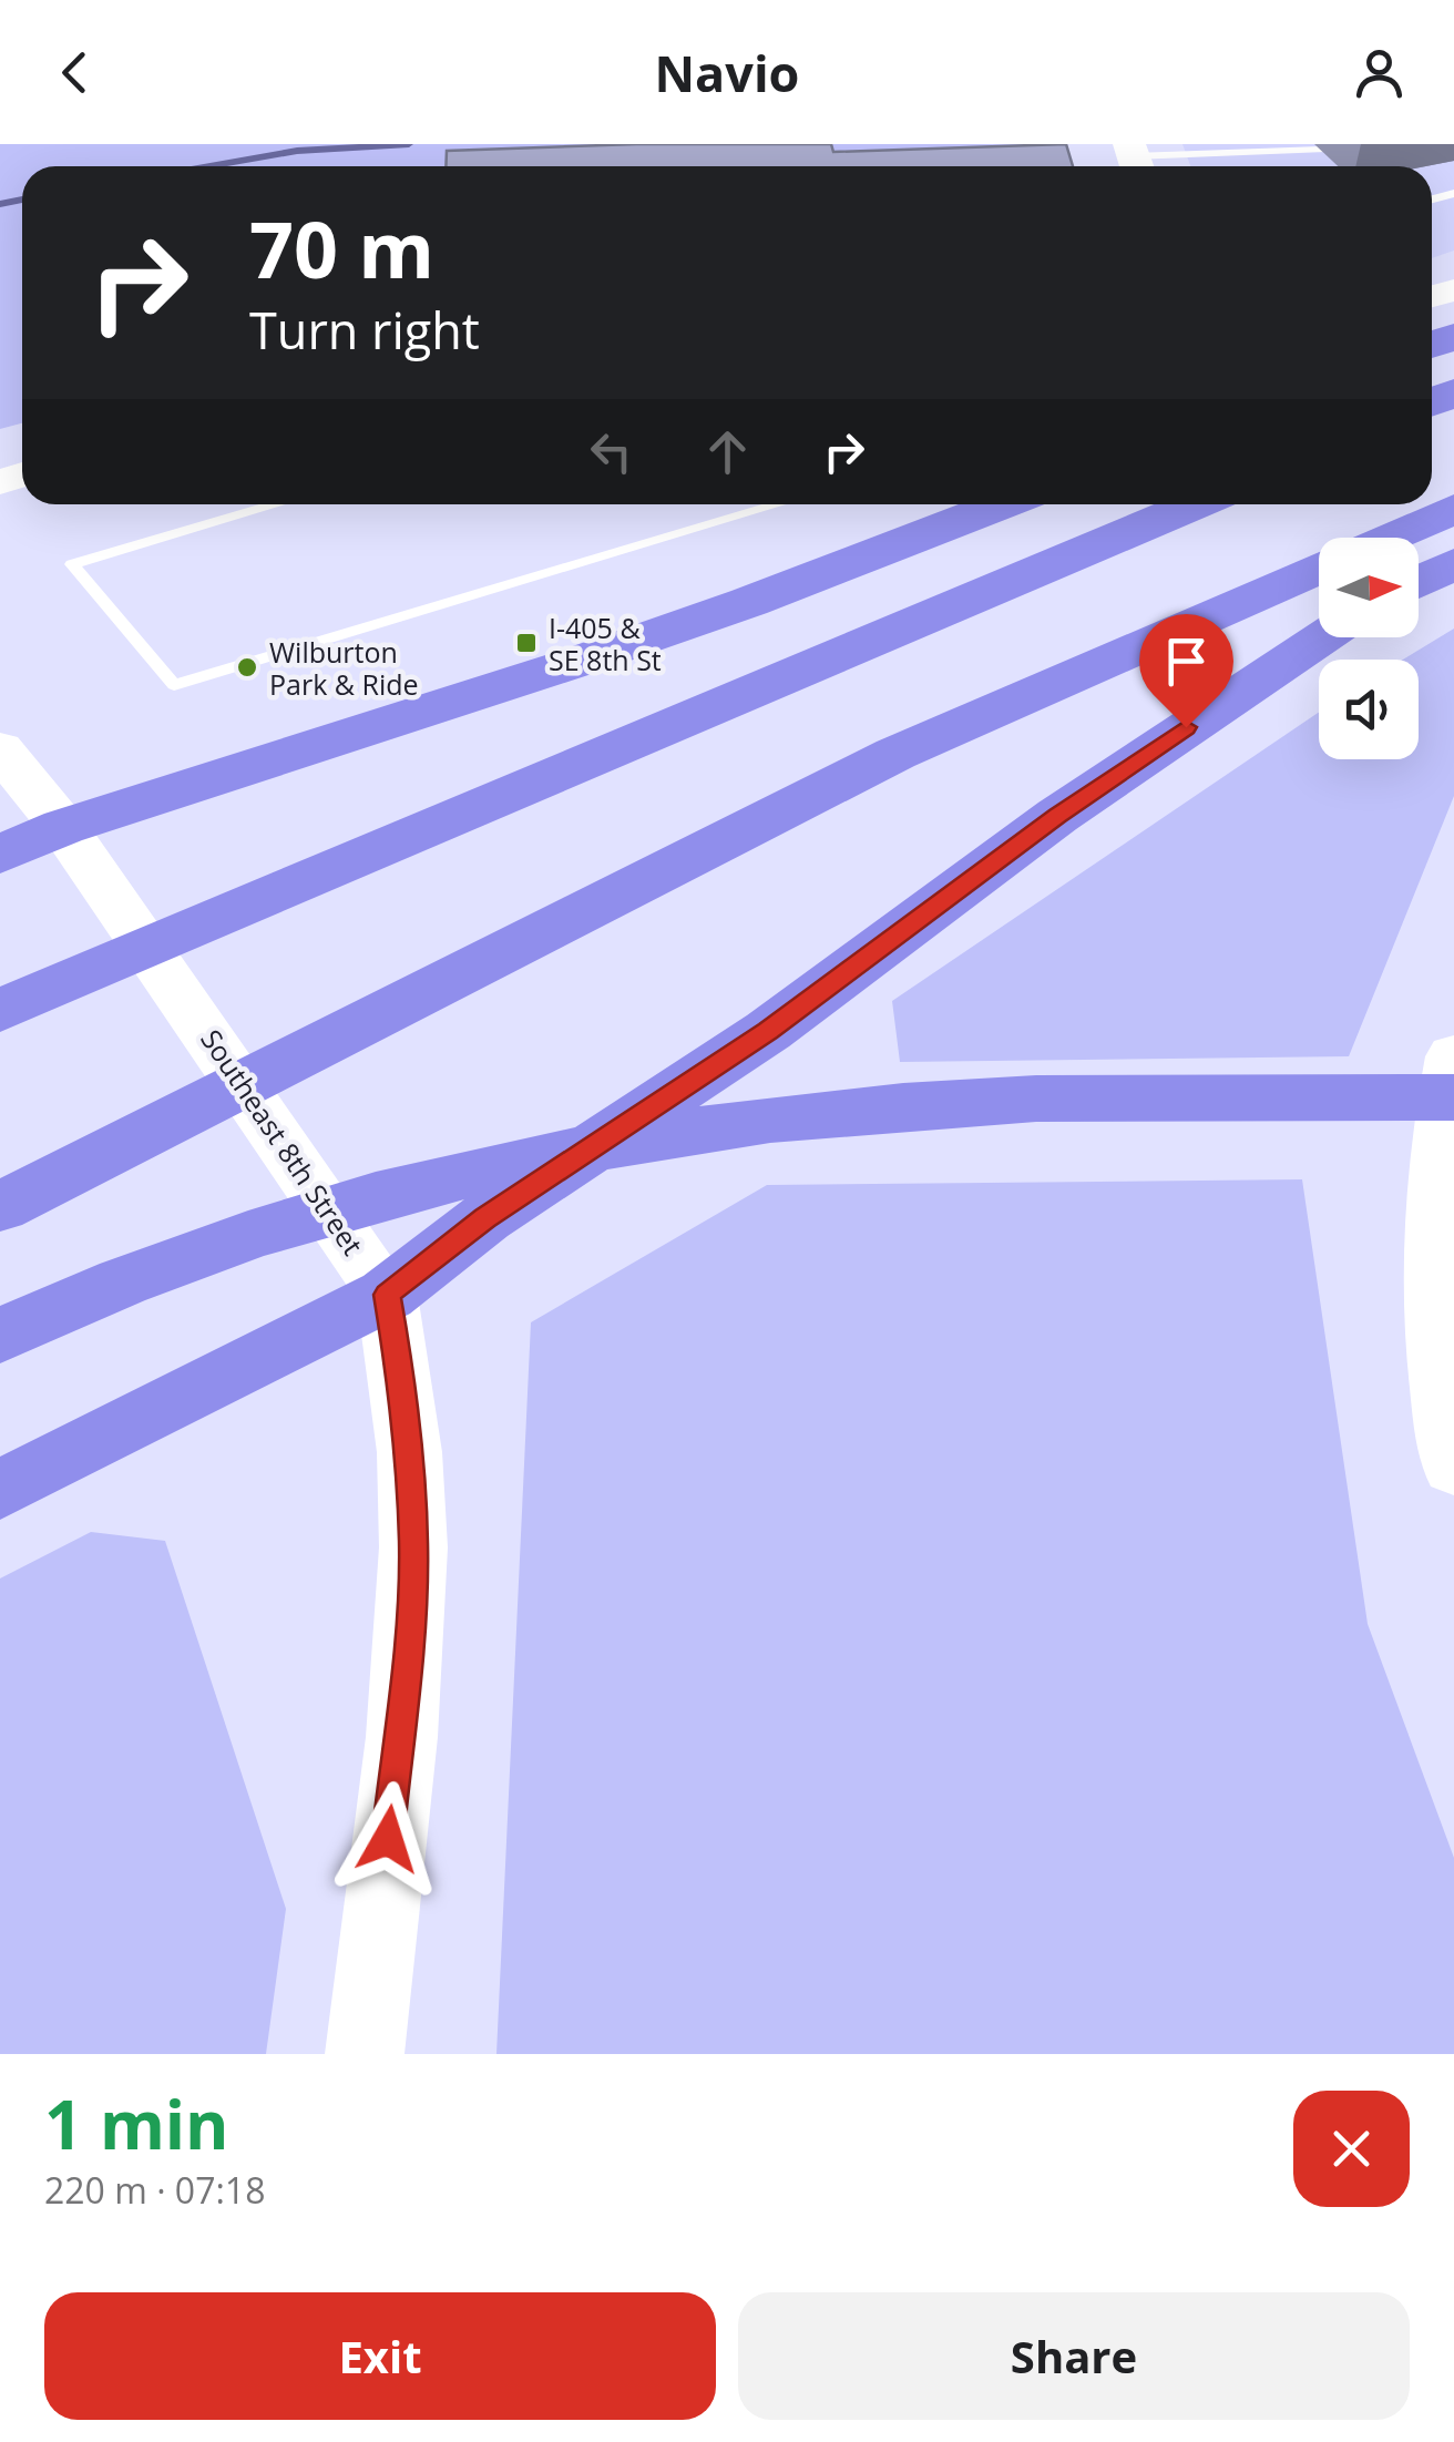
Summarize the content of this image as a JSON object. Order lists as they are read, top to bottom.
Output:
{
  "streets": {
    "main road": ["Southeast 8th Street"]
  },
  "places": {
    "transit": ["I-405 & SE 8th St"],
    "other": ["Wilburton Park & Ride"]
  },
  "north": "right",
  "page": {
    "header": "Navio",
    "turn": ["70 m", "Turn right"],
    "heading": ["1 min", "220 m · 07:18"],
    "buttons": ["Exit", "Share"]
  }
}
